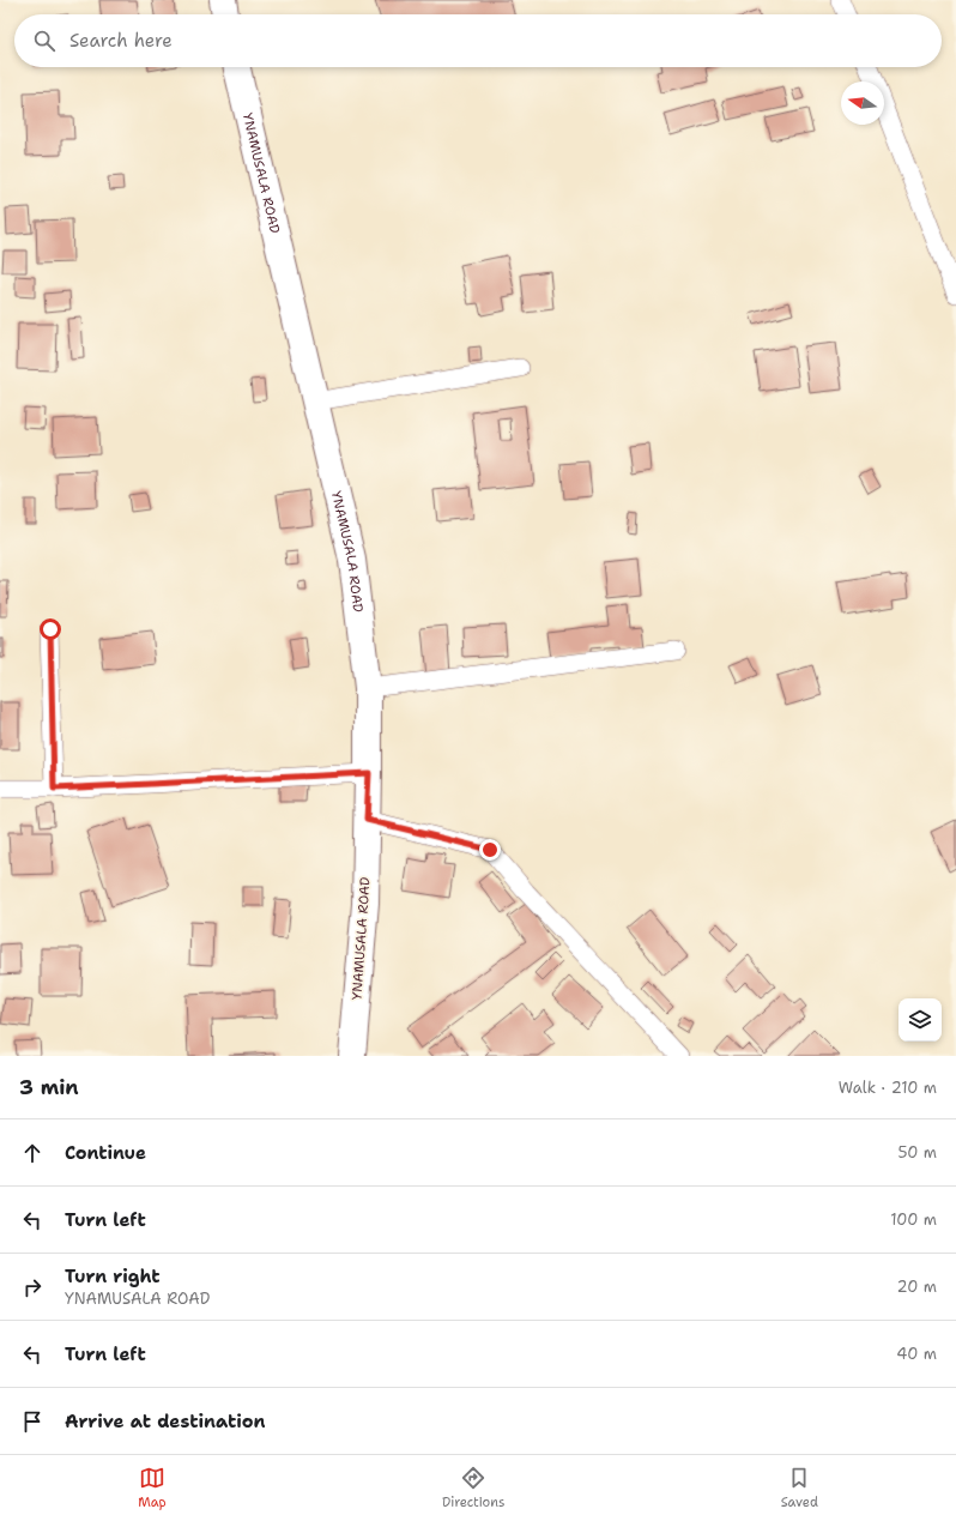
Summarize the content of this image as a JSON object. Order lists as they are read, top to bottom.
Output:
{
  "streets": {
    "main road": ["YNAMUSALA ROAD"]
  },
  "north": "left",
  "page": {
    "search": "Search here",
    "heading": ["3 min", "Walk · 210 m"],
    "list": [
      ["Continue", "50 m"],
      ["Turn left", "100 m"],
      ["Turn right", "YNAMUSALA ROAD", "20 m"],
      ["Turn left", "40 m"],
      "Arrive at destination"
    ],
    "nav": ["Map", "Directions", "Saved"]
  }
}
